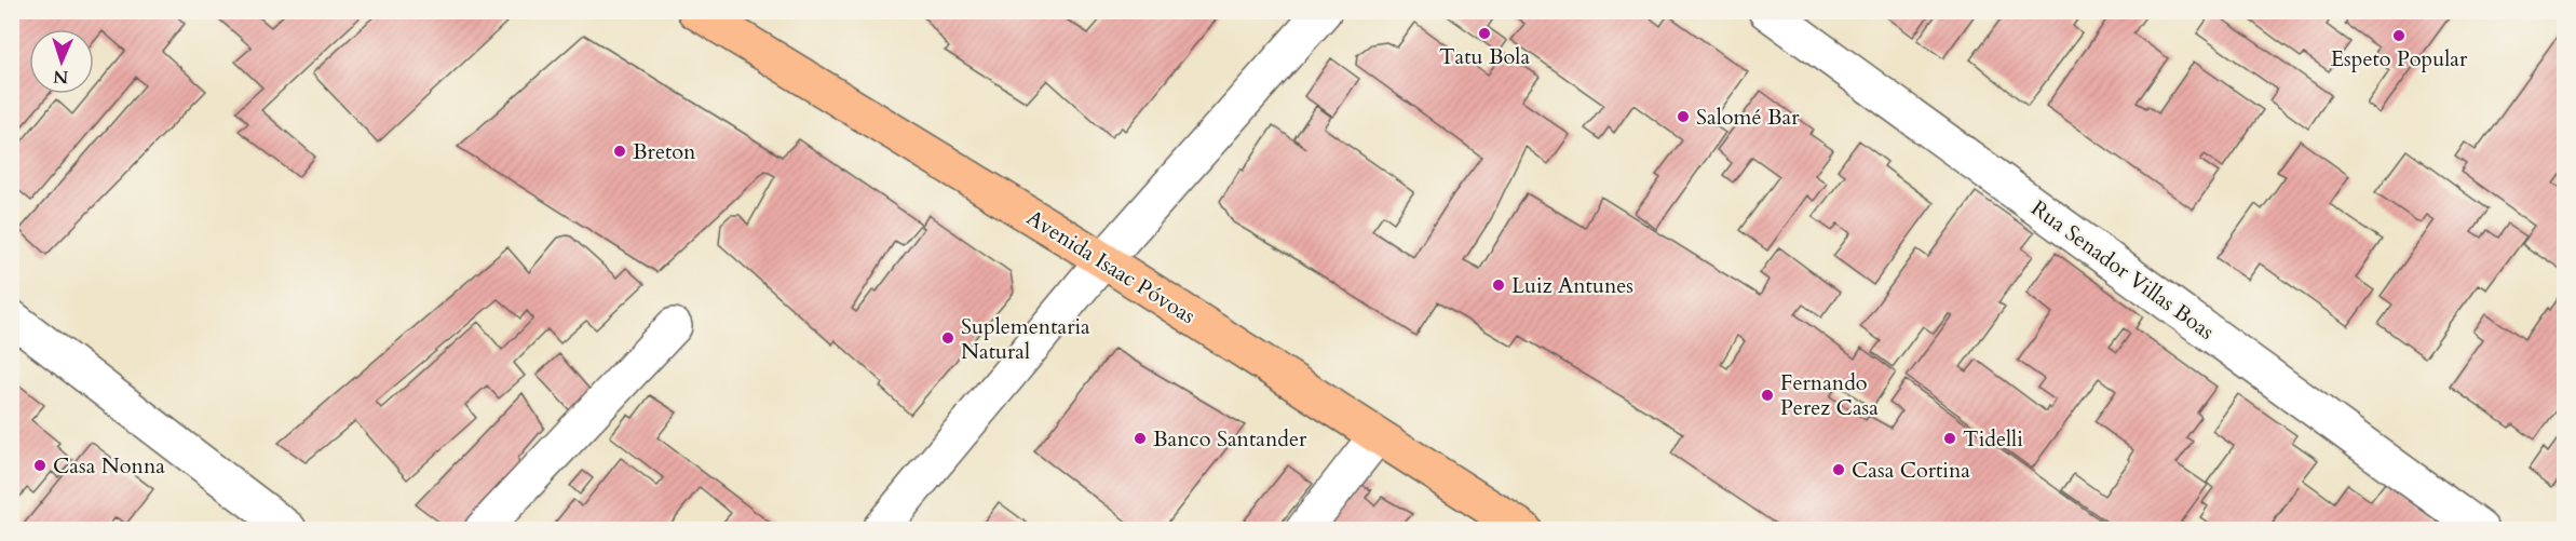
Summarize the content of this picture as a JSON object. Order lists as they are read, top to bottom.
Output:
{
  "streets": {
    "main road": ["Avenida Isaac Póvoas"],
    "street": ["Rua Senador Villas Boas"]
  },
  "places": [
    "Tatu Bola",
    "Espeto Popular",
    "Salomé Bar",
    "Breton",
    "Luiz Antunes",
    "Suplementaria Natural",
    "Fernando Perez Casa",
    "Banco Santander",
    "Tidelli",
    "Casa Nonna",
    "Casa Cortina"
  ],
  "north": "bottom"
}
